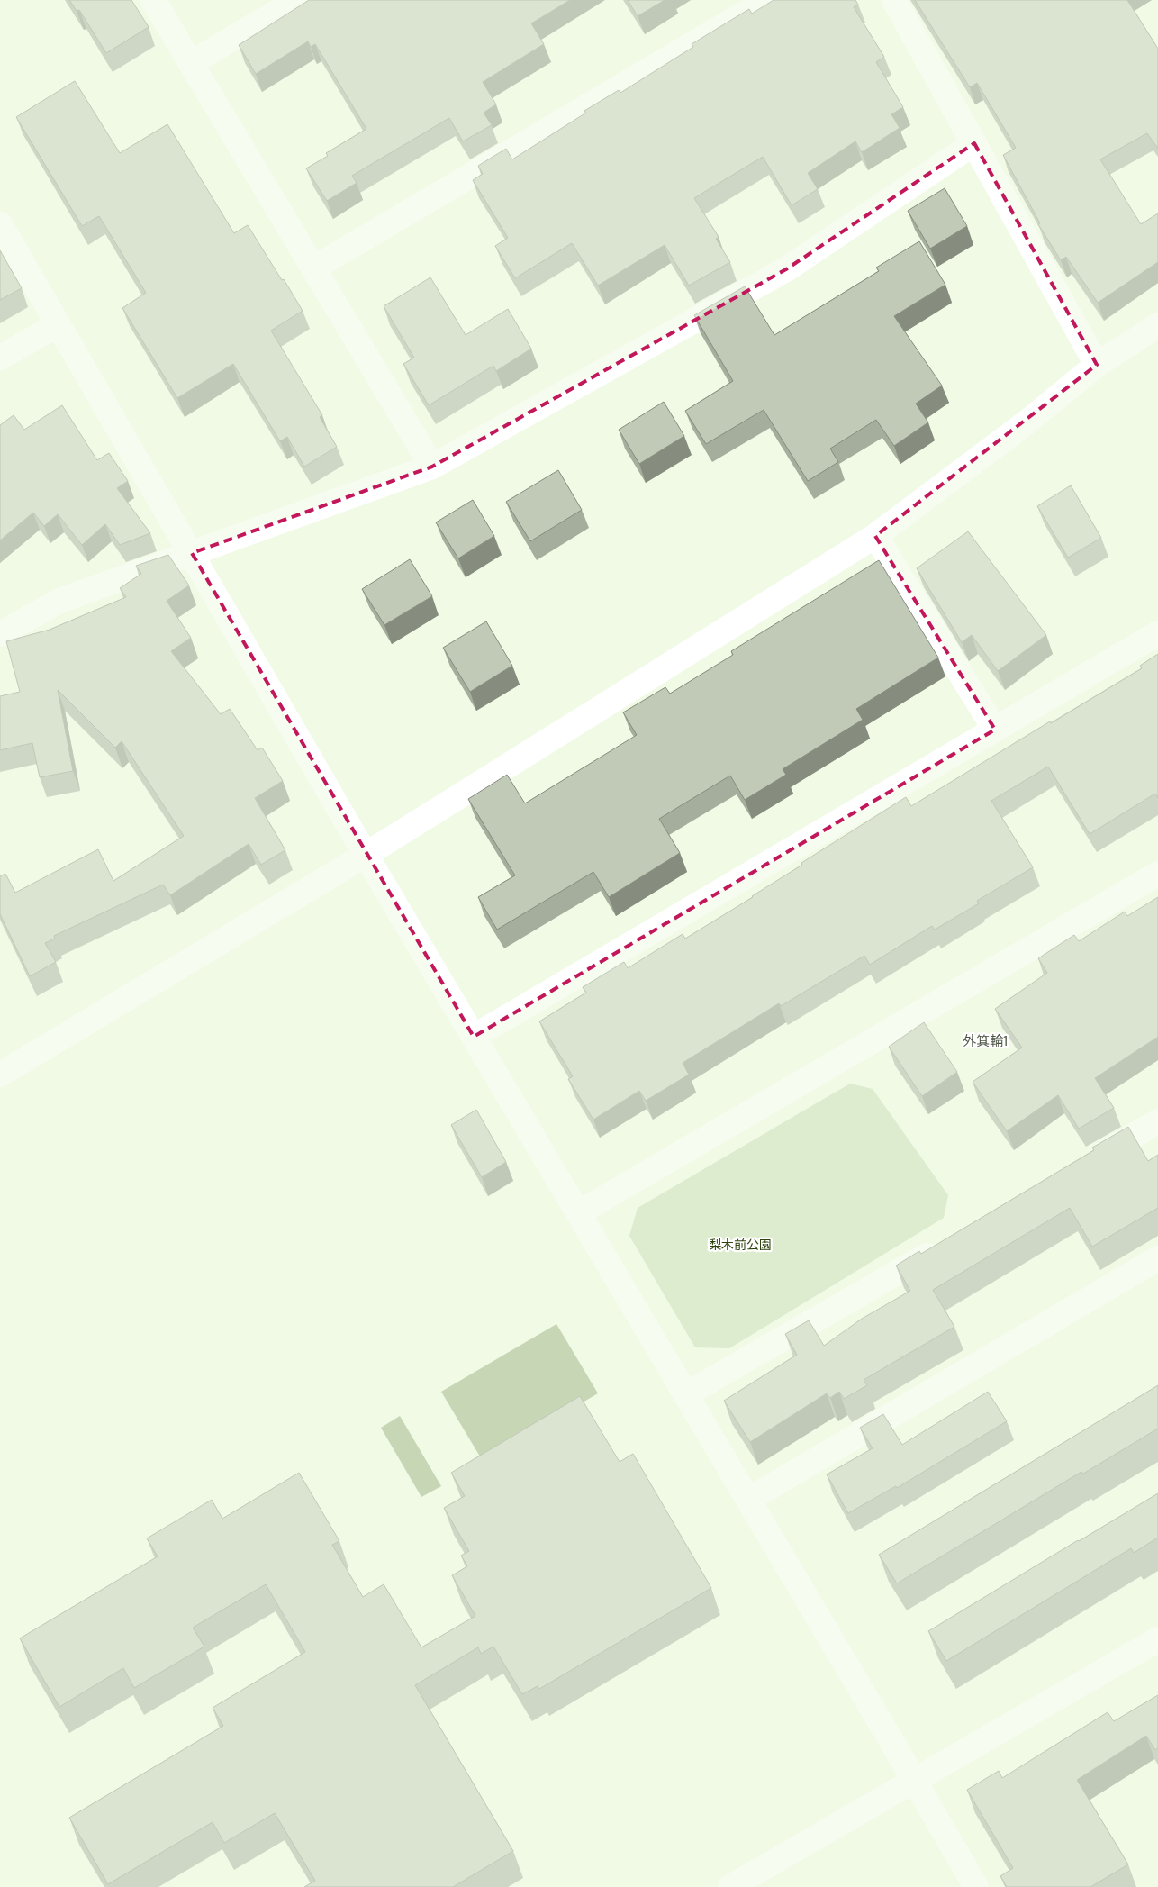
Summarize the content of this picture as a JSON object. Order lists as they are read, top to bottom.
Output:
{
  "districts": ["外箕輪1"],
  "parks": ["梨木前公園"]
}
